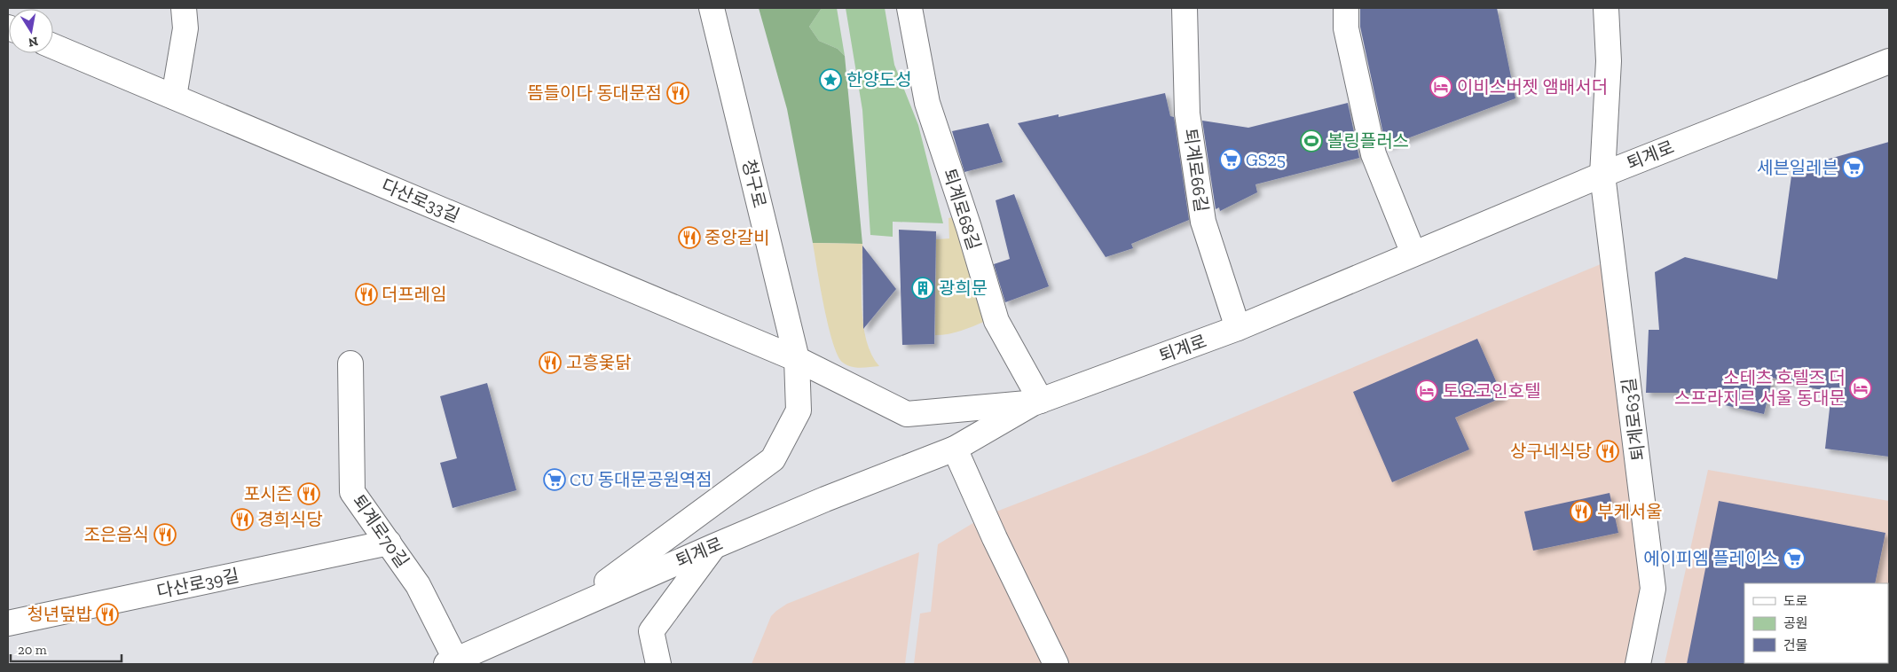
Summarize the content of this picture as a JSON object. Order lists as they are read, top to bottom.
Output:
{
  "streets": {
    "street": [
      "퇴계로",
      "퇴계로66길",
      "청구로",
      "다산로33길",
      "퇴계로68길",
      "퇴계로63길",
      "퇴계로70길",
      "다산로39길"
    ]
  },
  "crossings": [
    ["퇴계로", "퇴계로66길"],
    ["퇴계로", "청구로"],
    ["퇴계로", "다산로33길"],
    ["퇴계로", "퇴계로68길"],
    ["퇴계로", "퇴계로63길"],
    ["퇴계로", "퇴계로70길"],
    ["청구로", "다산로33길"],
    ["다산로33길", "퇴계로68길"],
    ["퇴계로70길", "다산로39길"]
  ],
  "places": {
    "place": ["한양도성"],
    "hotel": ["이비스버젯 앰배서더", "소테츠 호텔즈 더 스프라지르 서울 동대문", "토요코인호텔"],
    "restaurant": [
      "뜸들이다 동대문점",
      "중앙갈비",
      "더프레임",
      "고흥옻닭",
      "상구네식당",
      "포시즌",
      "부케서울",
      "경희식당",
      "조은음식",
      "청년덮밥"
    ],
    "sports": ["볼링플러스"],
    "supermarket": [
      "GS25",
      "세븐일레븐",
      "CU 동대문공원역점",
      "에이피엠 플레이스"
    ],
    "building": ["광희문"]
  },
  "legend": ["도로", "공원", "건물"],
  "scale_bar": "20 m",
  "north": "bottom"
}
